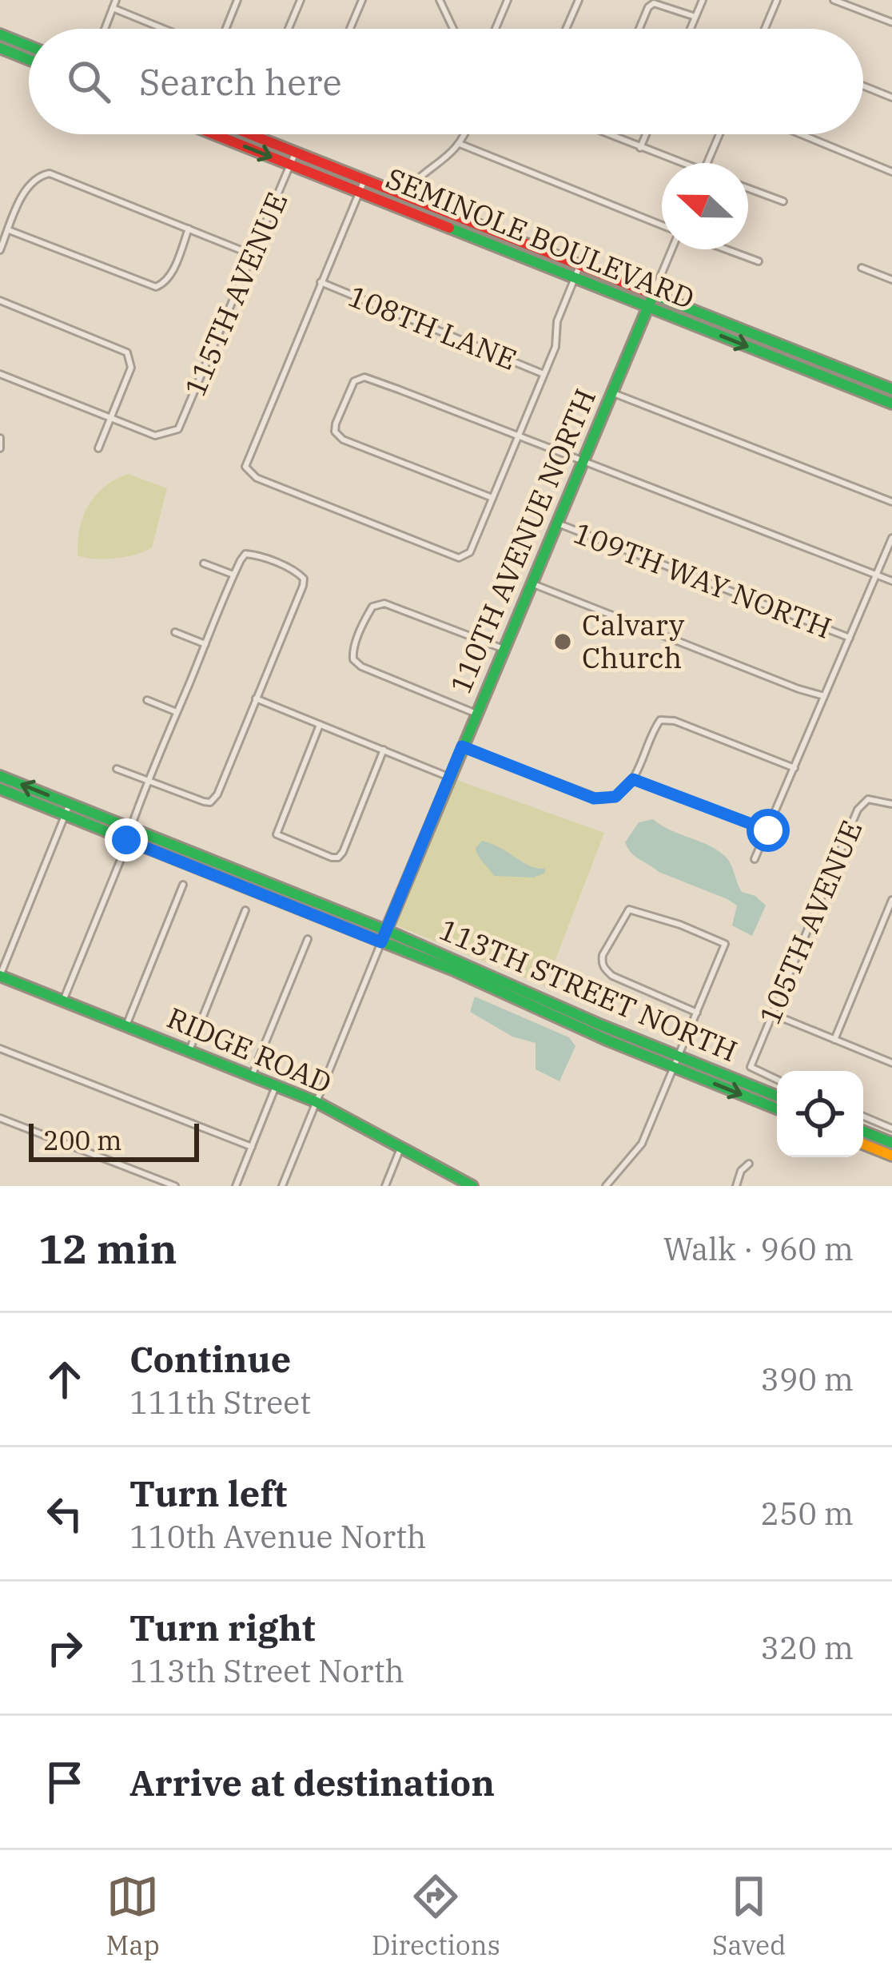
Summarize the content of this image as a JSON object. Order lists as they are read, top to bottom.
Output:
{
  "streets": {
    "main road": [
      "SEMINOLE BOULEVARD",
      "110TH AVENUE NORTH",
      "113TH STREET NORTH",
      "RIDGE ROAD"
    ],
    "street": [
      "115TH AVENUE",
      "108TH LANE",
      "109TH WAY NORTH",
      "105TH AVENUE"
    ]
  },
  "crossings": [
    ["SEMINOLE BOULEVARD", "115TH AVENUE"],
    ["SEMINOLE BOULEVARD", "110TH AVENUE NORTH"],
    ["110TH AVENUE NORTH", "109TH WAY NORTH"],
    ["110TH AVENUE NORTH", "113TH STREET NORTH"],
    ["110TH AVENUE NORTH", "RIDGE ROAD"]
  ],
  "places": ["Calvary Church"],
  "scale_bar": "200 m",
  "north": "left",
  "page": {
    "search": "Search here",
    "scale": "200 m",
    "heading": ["12 min", "Walk · 960 m"],
    "list": [
      ["Continue", "111th Street", "390 m"],
      ["Turn left", "110th Avenue North", "250 m"],
      ["Turn right", "113th Street North", "320 m"],
      "Arrive at destination"
    ],
    "nav": ["Map", "Directions", "Saved"]
  }
}
